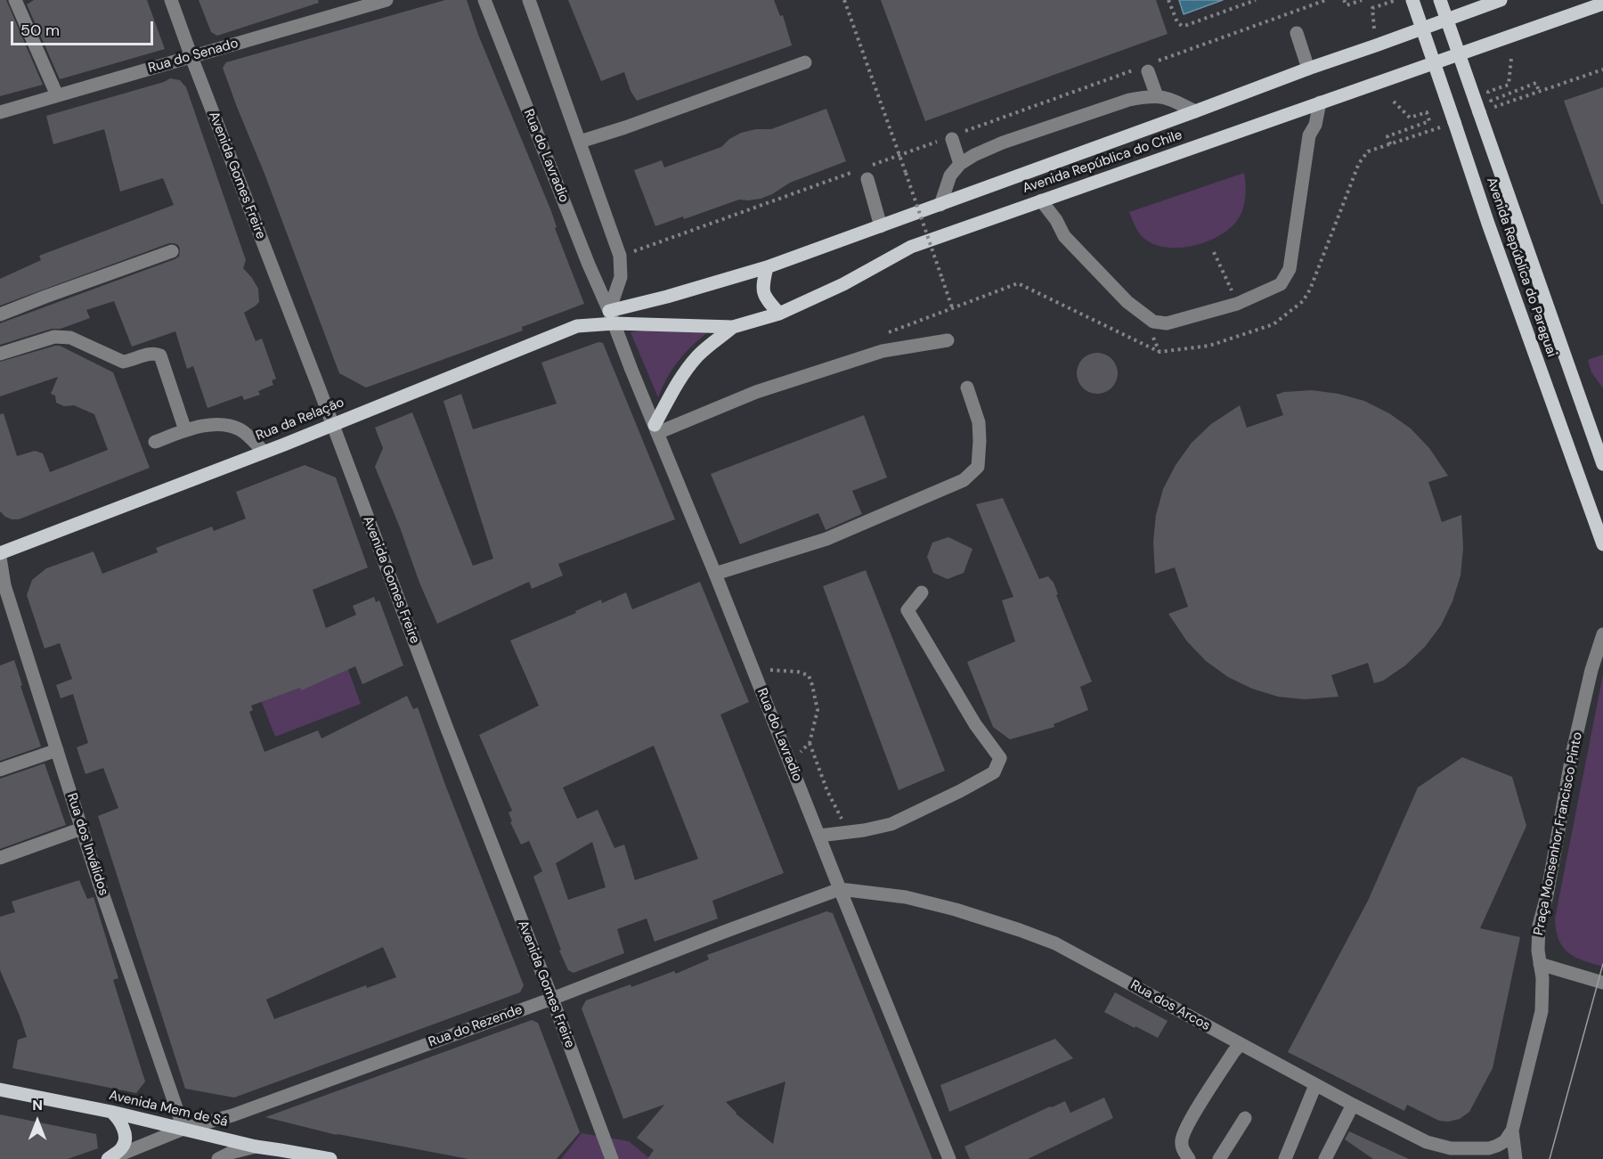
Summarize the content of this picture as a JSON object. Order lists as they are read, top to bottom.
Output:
{
  "streets": {
    "main road": [
      "Avenida República do Chile",
      "Avenida República do Paraguai",
      "Rua da Relação",
      "Avenida Mem de Sá"
    ],
    "street": [
      "Rua do Senado",
      "Rua do Lavradio",
      "Avenida Gomes Freire",
      "Praça Monsenhor Francisco Pinto",
      "Rua dos Inválidos",
      "Rua dos Arcos",
      "Rua do Rezende"
    ]
  },
  "crossings": [
    ["Rua do Senado", "Avenida Gomes Freire"],
    ["Rua do Lavradio", "Avenida República do Chile"],
    ["Rua do Lavradio", "Rua da Relação"],
    ["Rua do Lavradio", "Rua dos Arcos"],
    ["Rua do Lavradio", "Rua do Rezende"],
    ["Avenida República do Chile", "Rua da Relação"],
    ["Avenida Gomes Freire", "Rua da Relação"],
    ["Avenida Gomes Freire", "Rua do Rezende"],
    ["Praça Monsenhor Francisco Pinto", "Rua dos Arcos"],
    ["Rua dos Inválidos", "Rua do Rezende"],
    ["Rua dos Inválidos", "Avenida Mem de Sá"],
    ["Rua dos Arcos", "Rua do Rezende"],
    ["Rua do Rezende", "Avenida Mem de Sá"]
  ],
  "scale_bar": "50 m",
  "north": "top"
}
